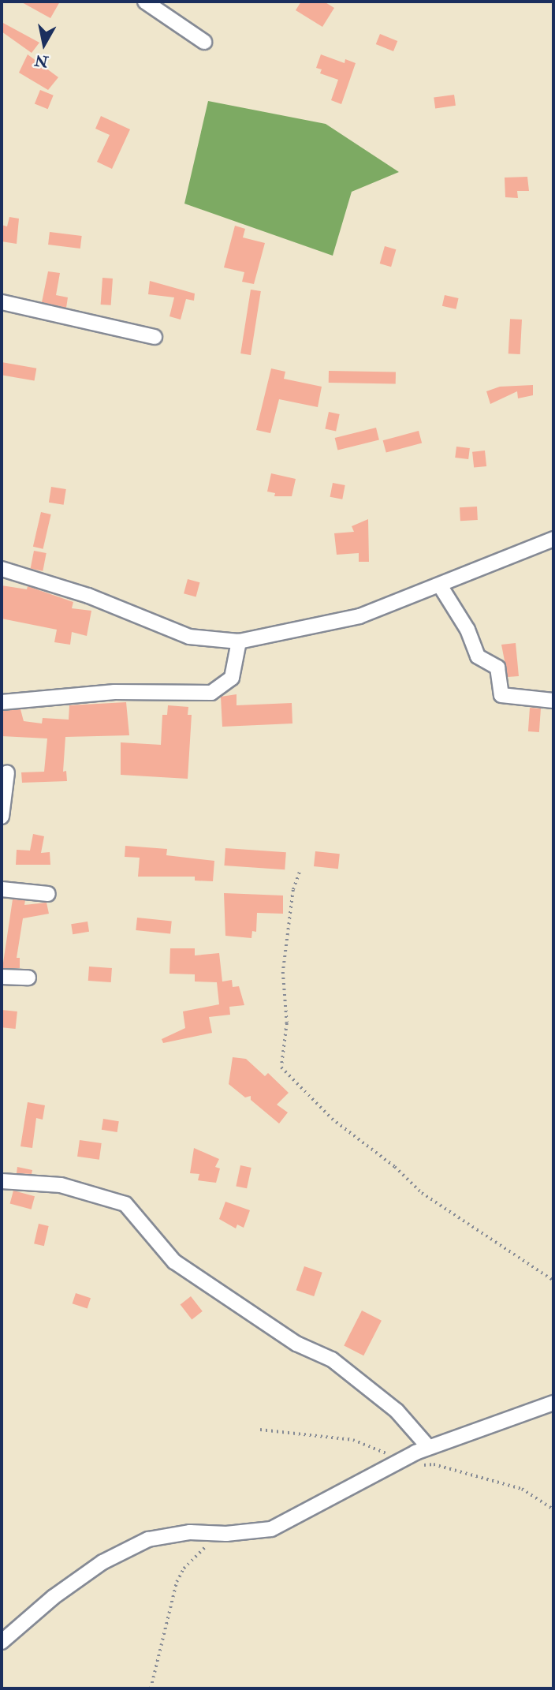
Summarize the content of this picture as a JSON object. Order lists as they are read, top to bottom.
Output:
{
  "north": "bottom"
}
